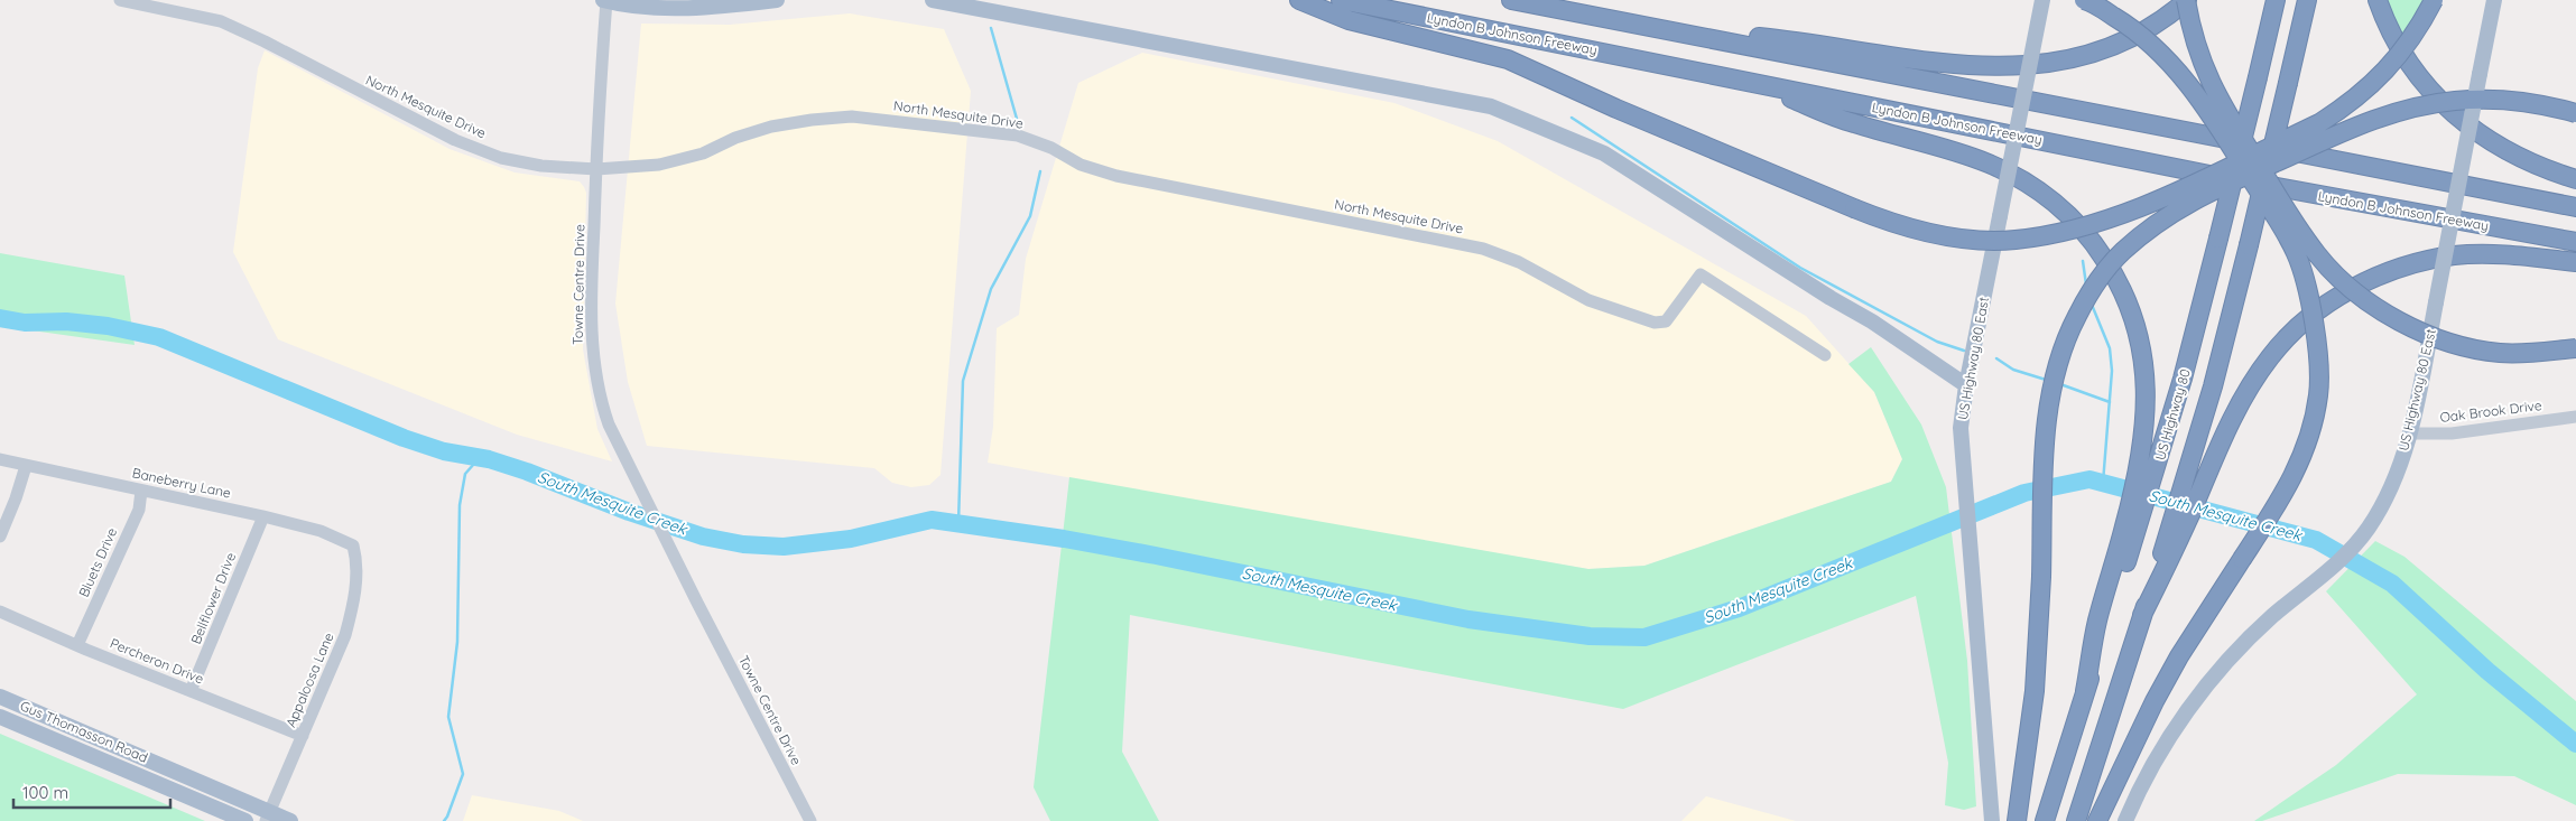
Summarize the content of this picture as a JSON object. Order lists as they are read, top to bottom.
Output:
{
  "streets": {
    "highway": ["Lyndon B Johnson Freeway", "US Highway 80"],
    "main road": ["US Highway 80 East", "Gus Thomasson Road"],
    "street": [
      "North Mesquite Drive",
      "Towne Centre Drive",
      "Oak Brook Drive",
      "Baneberry Lane",
      "Bluets Drive",
      "Bellflower Drive",
      "Percheron Drive",
      "Appaloosa Lane"
    ]
  },
  "crossings": [
    ["North Mesquite Drive", "Towne Centre Drive"],
    ["US Highway 80 East", "Oak Brook Drive"],
    ["Baneberry Lane", "Bluets Drive"],
    ["Baneberry Lane", "Bellflower Drive"],
    ["Baneberry Lane", "Appaloosa Lane"],
    ["Bluets Drive", "Percheron Drive"],
    ["Bellflower Drive", "Percheron Drive"],
    ["Percheron Drive", "Appaloosa Lane"],
    ["Appaloosa Lane", "Gus Thomasson Road"]
  ],
  "water": ["South Mesquite Creek"],
  "scale_bar": "100 m"
}
